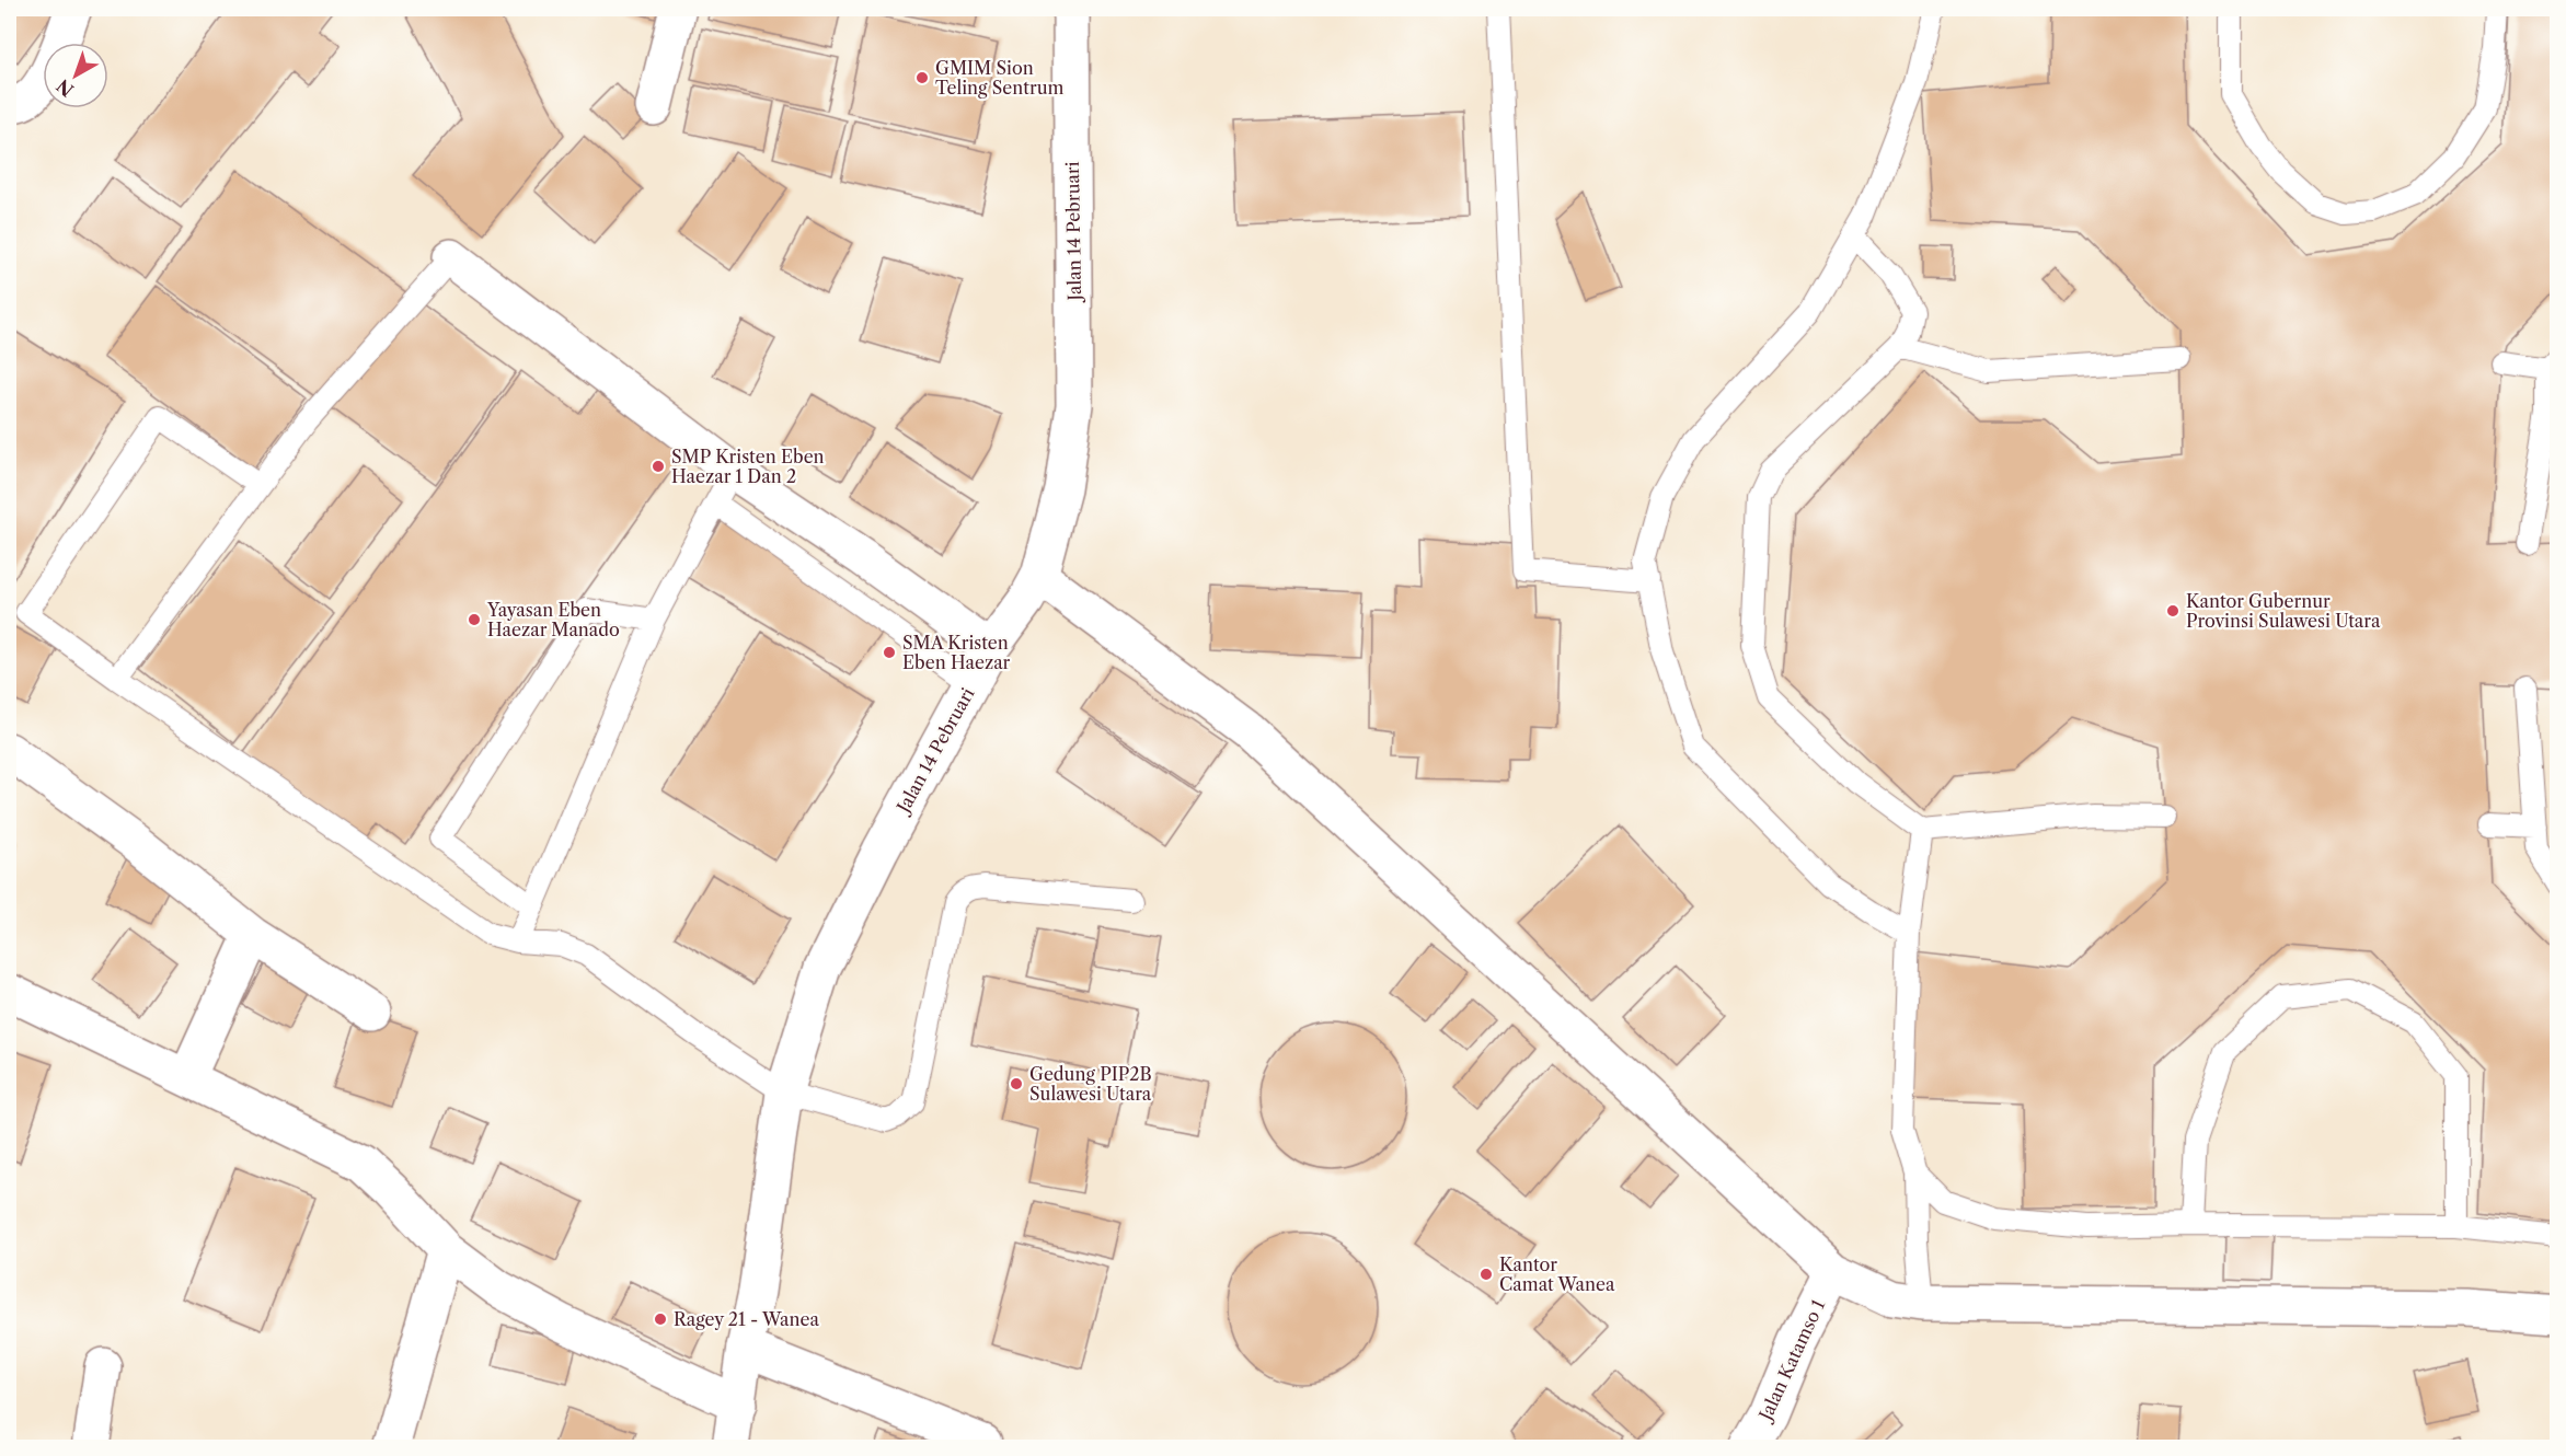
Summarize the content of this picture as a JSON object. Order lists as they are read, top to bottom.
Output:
{
  "streets": {
    "street": ["Jalan 14 Pebruari", "Jalan Katamso 1"]
  },
  "places": [
    "GMIM Sion Teling Sentrum",
    "SMP Kristen Eben Haezar 1 Dan 2",
    "Kantor Gubernur Provinsi Sulawesi Utara",
    "Yayasan Eben Haezar Manado",
    "SMA Kristen Eben Haezar",
    "Gedung PIP2B Sulawesi Utara",
    "Kantor Camat Wanea",
    "Ragey 21 - Wanea"
  ],
  "north": "bottom left"
}
